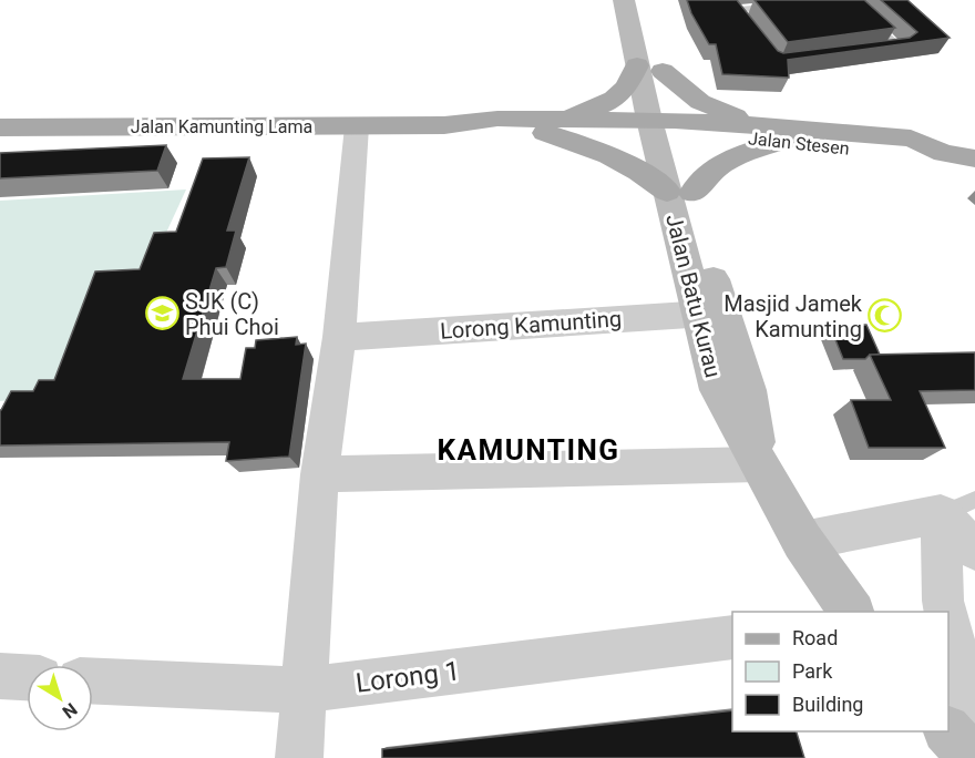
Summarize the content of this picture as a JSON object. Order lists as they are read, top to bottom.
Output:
{
  "streets": {
    "main road": ["Jalan Kamunting Lama", "Jalan Stesen", "Jalan Batu Kurau"],
    "street": ["Lorong Kamunting", "Lorong 1"]
  },
  "crossings": [
    ["Jalan Kamunting Lama", "Jalan Stesen"],
    ["Jalan Kamunting Lama", "Jalan Batu Kurau"],
    ["Jalan Stesen", "Jalan Batu Kurau"],
    ["Jalan Batu Kurau", "Lorong Kamunting"]
  ],
  "districts": ["KAMUNTING"],
  "places": {
    "school or university": ["SJK (C) Phui Choi"],
    "mosque": ["Masjid Jamek Kamunting"]
  },
  "legend": ["Road", "Park", "Building"],
  "north": "bottom right"
}
